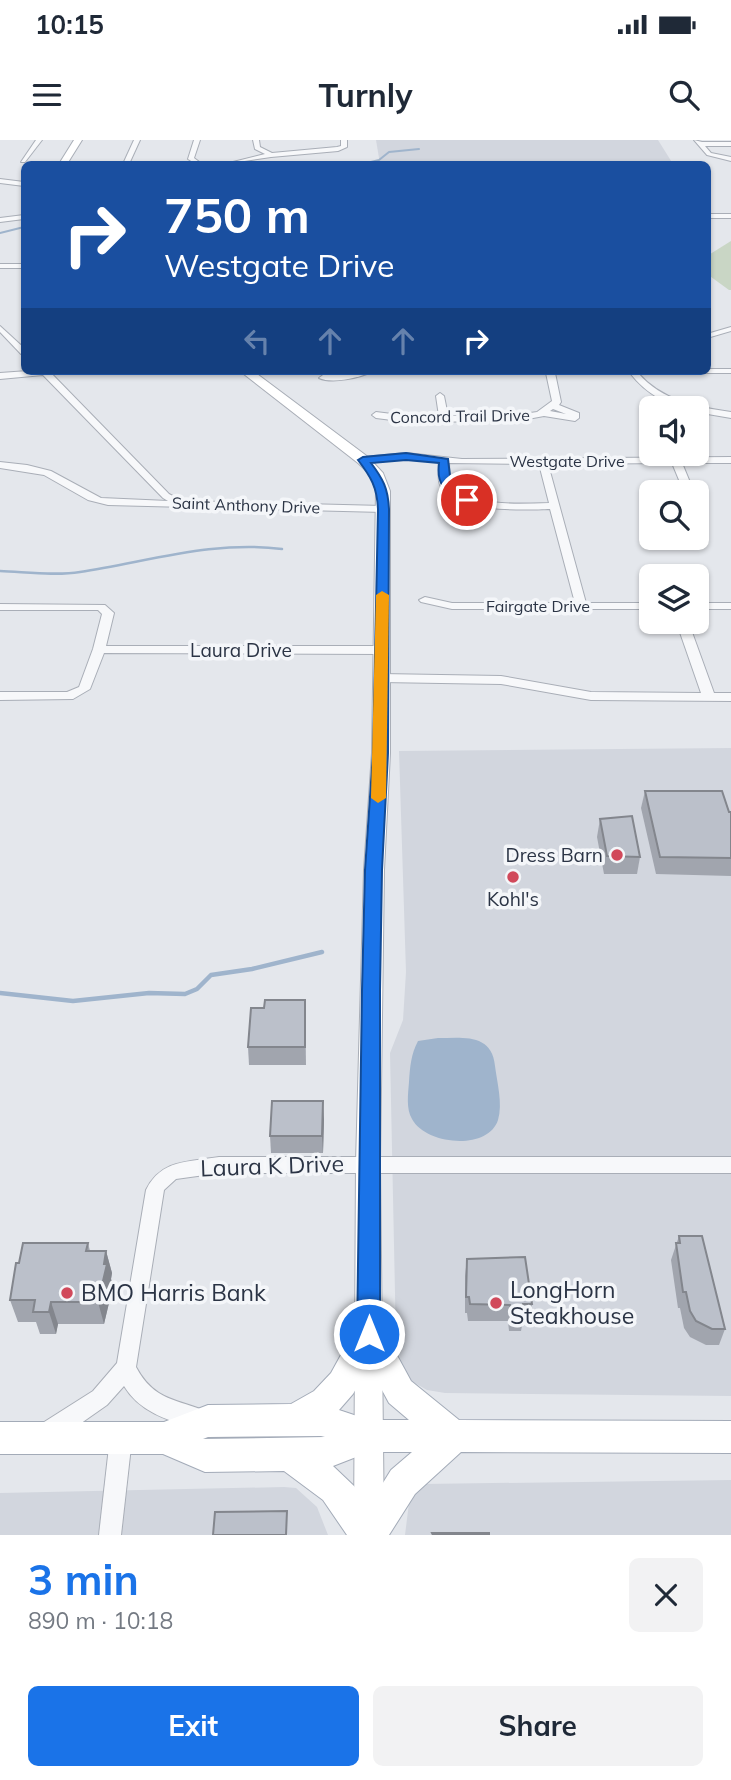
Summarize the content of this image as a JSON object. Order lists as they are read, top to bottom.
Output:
{
  "streets": {
    "street": [
      "Concord Trail Drive",
      "Westgate Drive",
      "Saint Anthony Drive",
      "Fairgate Drive",
      "Laura Drive",
      "Laura K Drive"
    ]
  },
  "places": [
    "Dress Barn",
    "Kohl's",
    "BMO Harris Bank",
    "LongHorn Steakhouse"
  ],
  "page": {
    "status": "10:15",
    "header": "Turnly",
    "turn": ["750 m", "Westgate Drive"],
    "heading": ["3 min", "890 m · 10:18"],
    "buttons": ["Exit", "Share"]
  }
}
